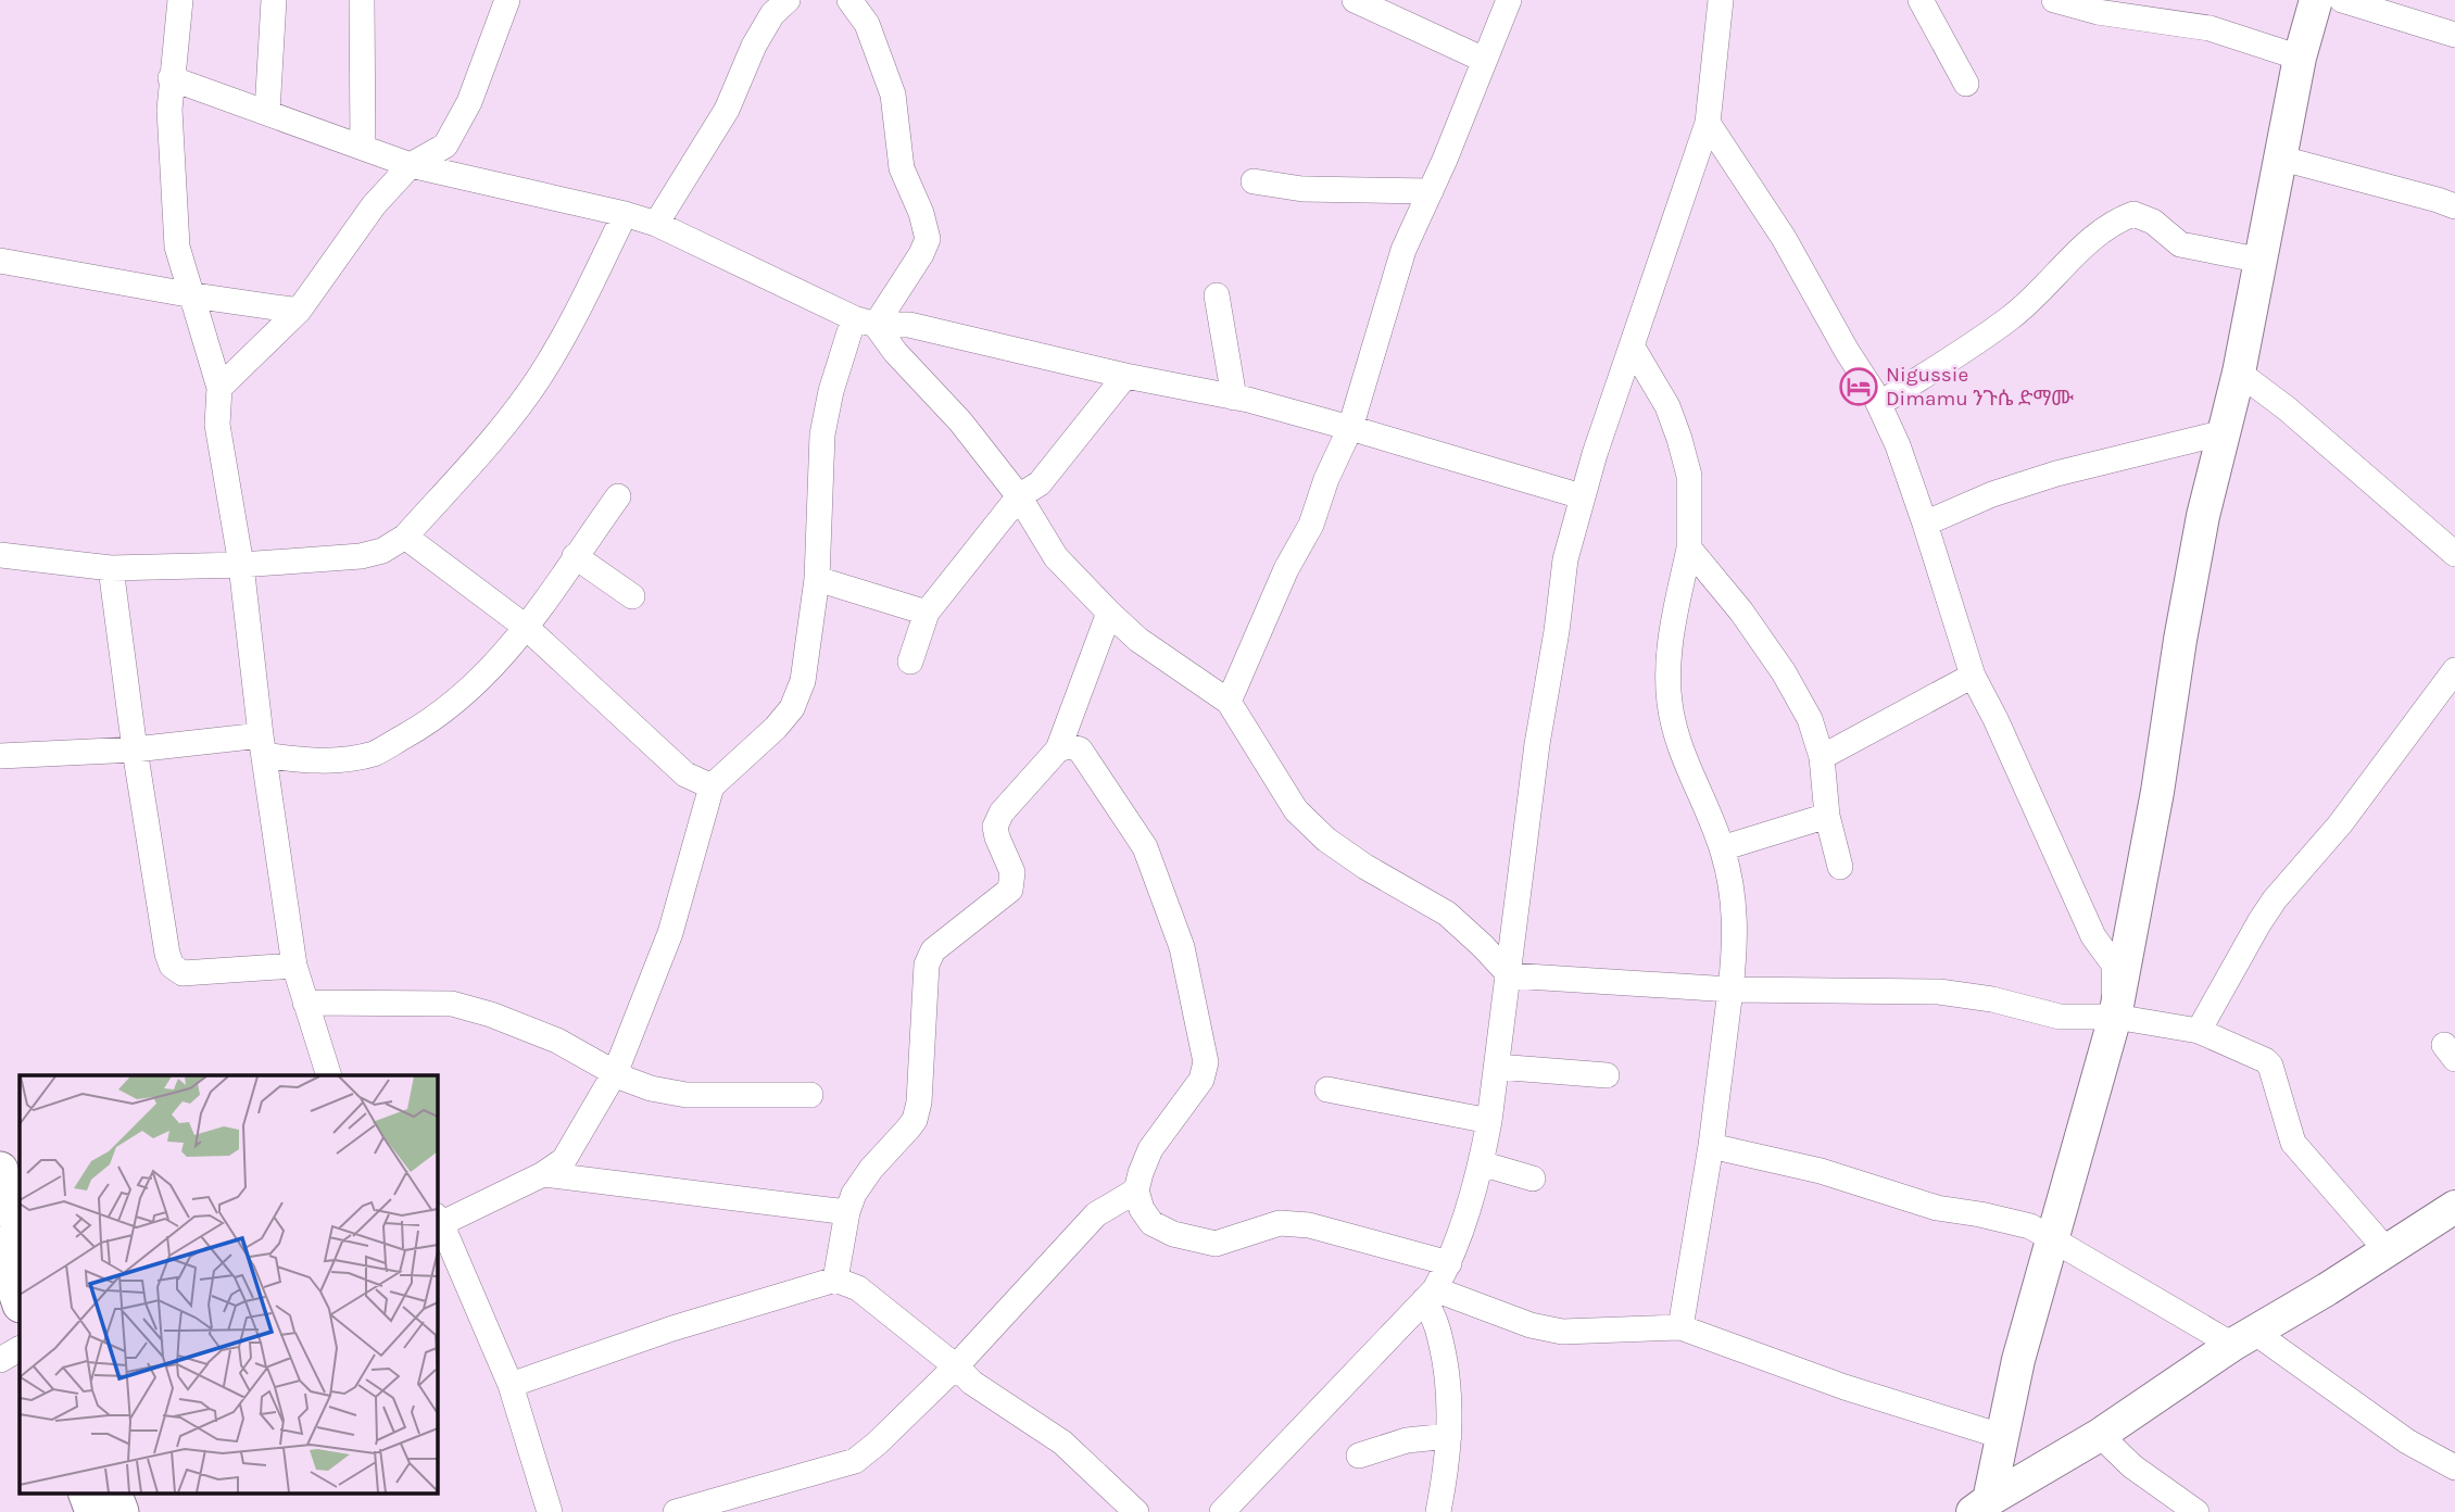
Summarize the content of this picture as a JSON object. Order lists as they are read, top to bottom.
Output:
{
  "places": {
    "hotel": ["Nigussie Dimamu ንጉሴ ድማሙ"]
  }
}
